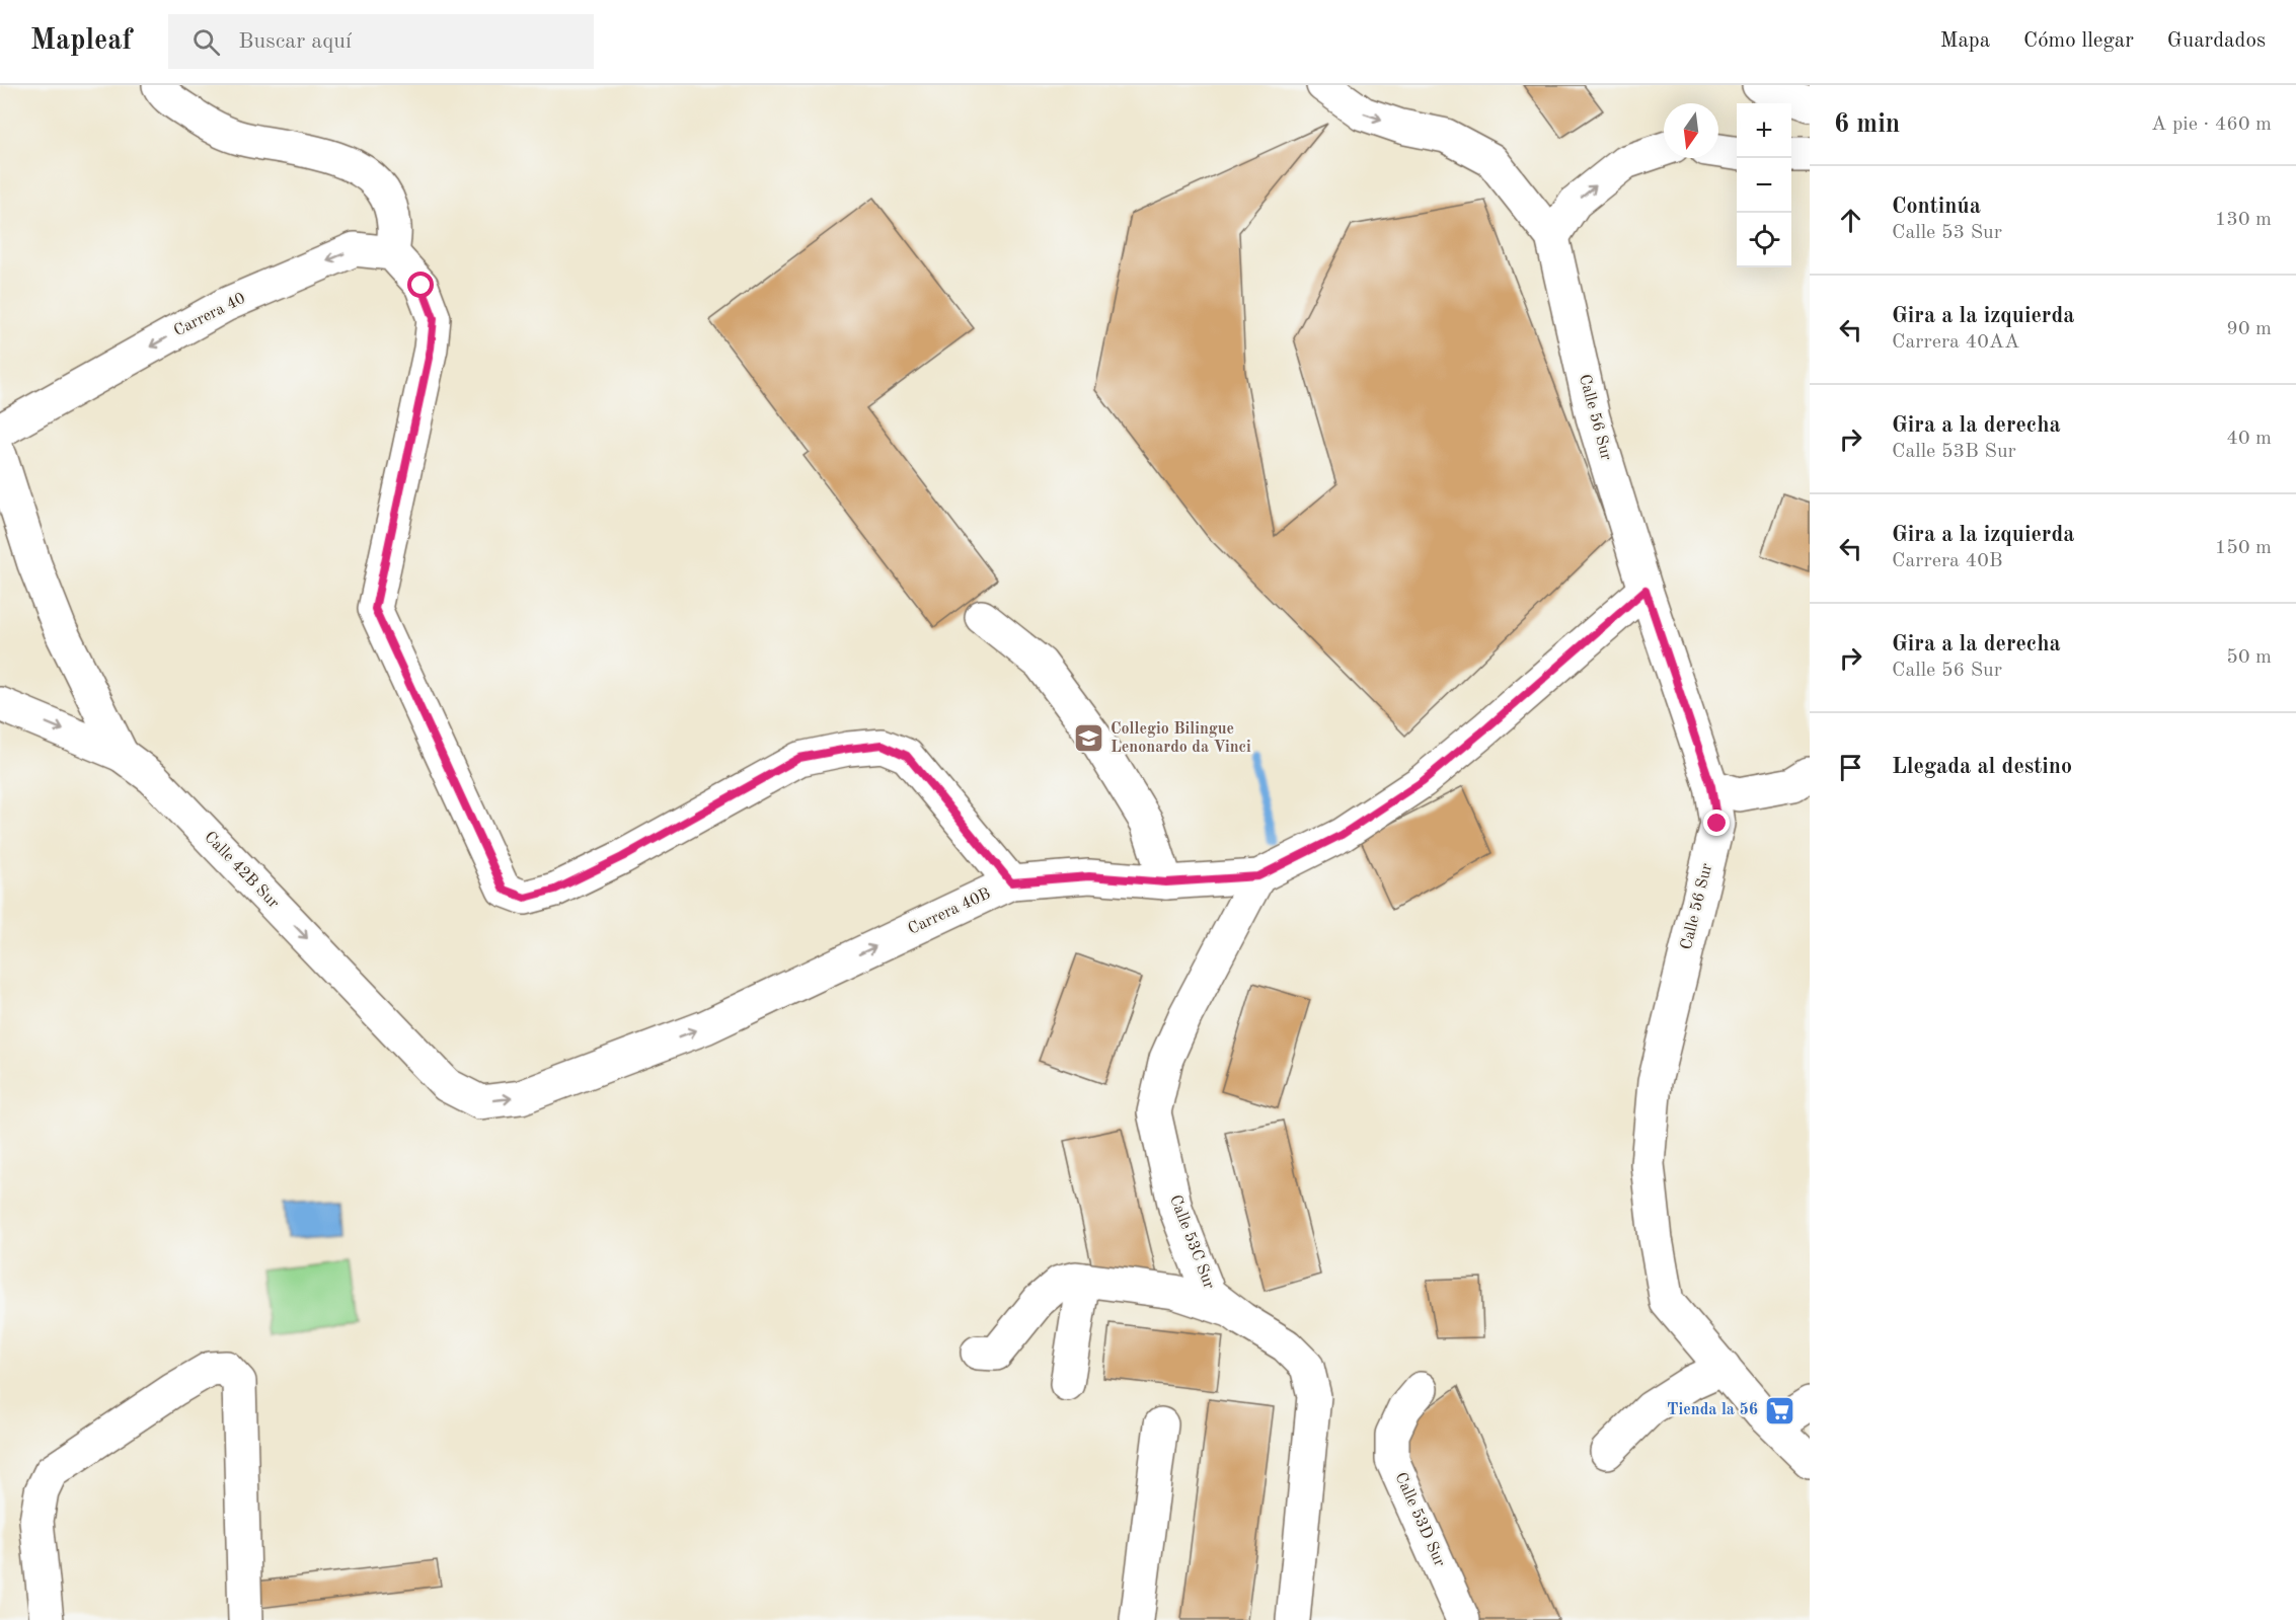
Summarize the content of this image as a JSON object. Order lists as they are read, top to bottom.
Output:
{
  "streets": {
    "street": [
      "Carrera 40",
      "Calle 56 Sur",
      "Calle 42B Sur",
      "Carrera 40B",
      "Calle 53C Sur",
      "Calle 53D Sur"
    ]
  },
  "crossings": [
    ["Calle 56 Sur", "Carrera 40B"],
    ["Calle 42B Sur", "Carrera 40B"],
    ["Carrera 40B", "Calle 53C Sur"]
  ],
  "one_way": ["Carrera 40", "Calle 42B Sur", "Carrera 40B"],
  "places": {
    "school or university": ["Collegio Bilingue Lenonardo da Vinci"],
    "supermarket": ["Tienda la 56"]
  },
  "north": "bottom",
  "page": {
    "header": "Mapleaf",
    "search": "Buscar aquí",
    "nav": ["Mapa", "Cómo llegar", "Guardados"],
    "heading": ["6 min", "A pie · 460 m"],
    "map_buttons": ["+", "−"],
    "list": [
      ["Continúa", "Calle 53 Sur", "130 m"],
      ["Gira a la izquierda", "Carrera 40AA", "90 m"],
      ["Gira a la derecha", "Calle 53B Sur", "40 m"],
      ["Gira a la izquierda", "Carrera 40B", "150 m"],
      ["Gira a la derecha", "Calle 56 Sur", "50 m"],
      "Llegada al destino"
    ]
  }
}
